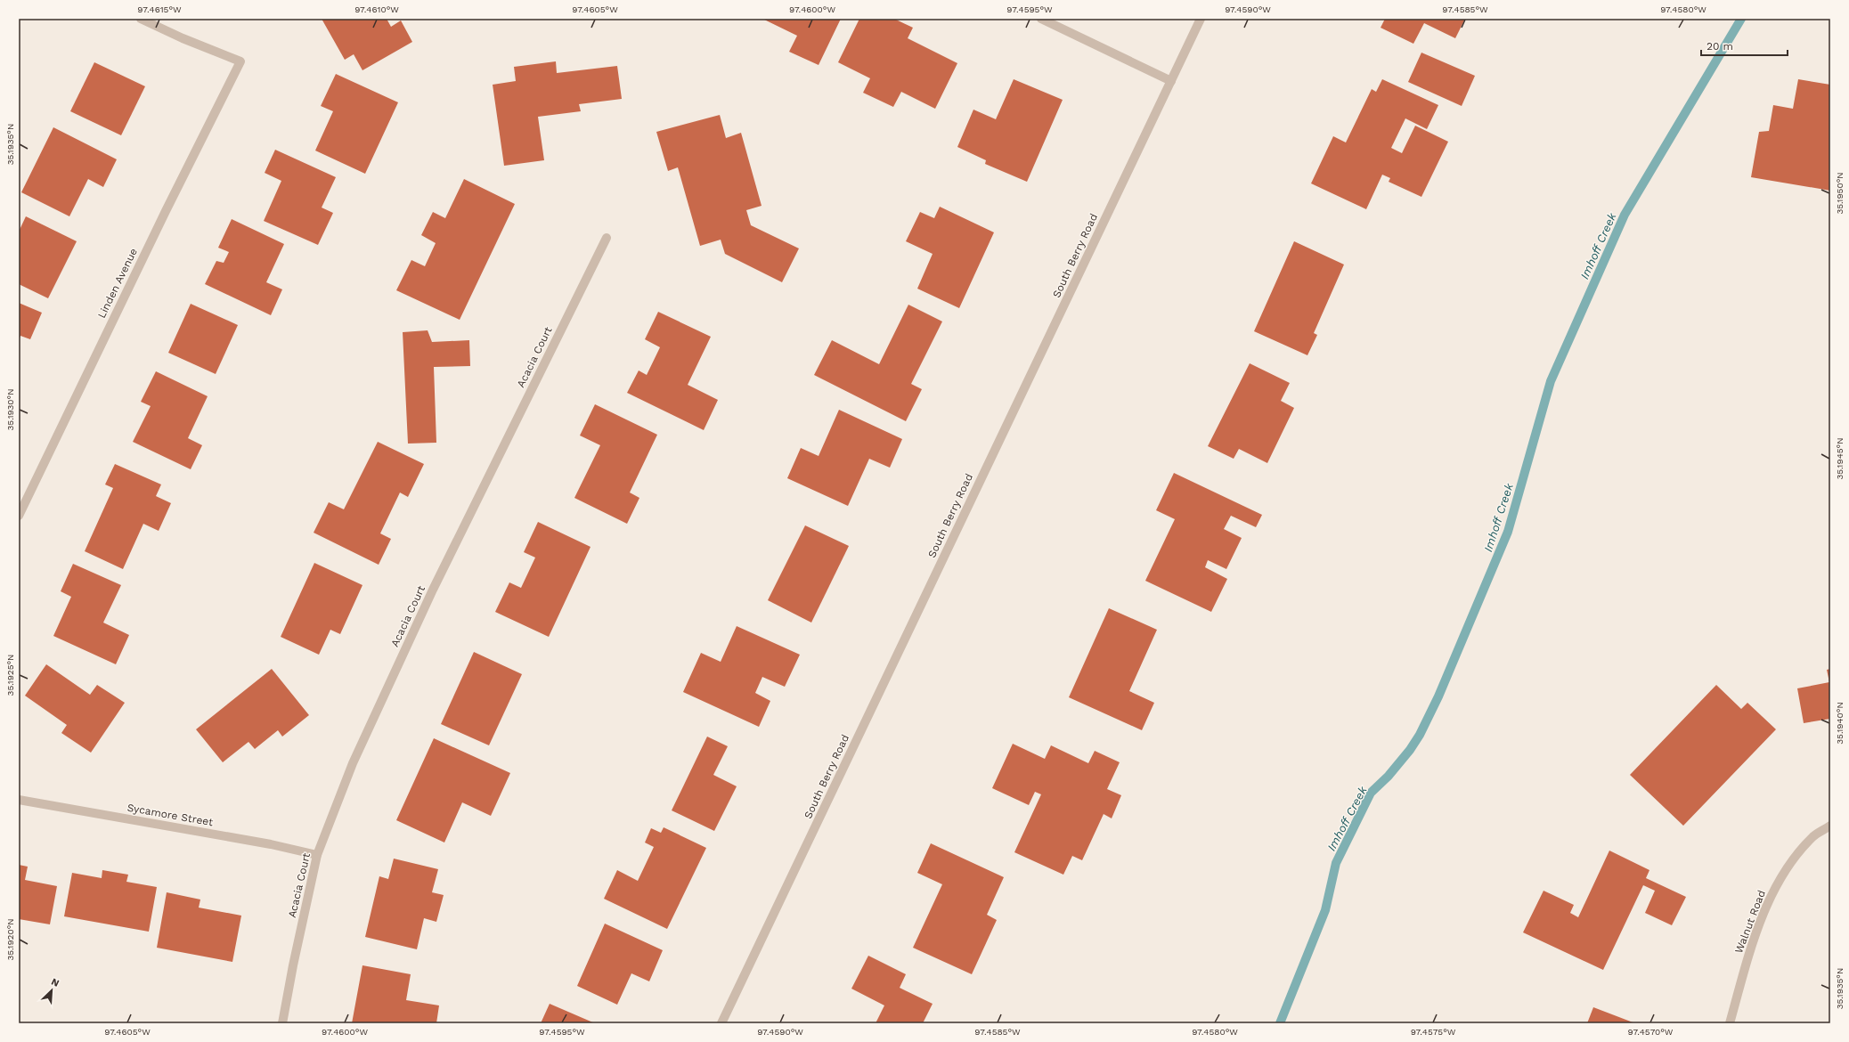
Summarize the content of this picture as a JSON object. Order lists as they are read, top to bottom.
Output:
{
  "streets": {
    "street": [
      "South Berry Road",
      "Linden Avenue",
      "Acacia Court",
      "Sycamore Street",
      "Walnut Road"
    ]
  },
  "crossings": [
    ["Acacia Court", "Sycamore Street"]
  ],
  "water": ["Imhoff Creek"],
  "scale_bar": "20 m",
  "north": "top right",
  "coordinates": [
    "97.4615°W",
    "97.4610°W",
    "97.4605°W",
    "97.4600°W",
    "97.4595°W",
    "97.4590°W",
    "97.4585°W",
    "97.4580°W",
    "35.1935°N",
    "35.1950°N",
    "35.1930°N",
    "35.1945°N",
    "35.1925°N",
    "35.1940°N",
    "35.1920°N",
    "97.4575°W",
    "97.4570°W"
  ]
}
